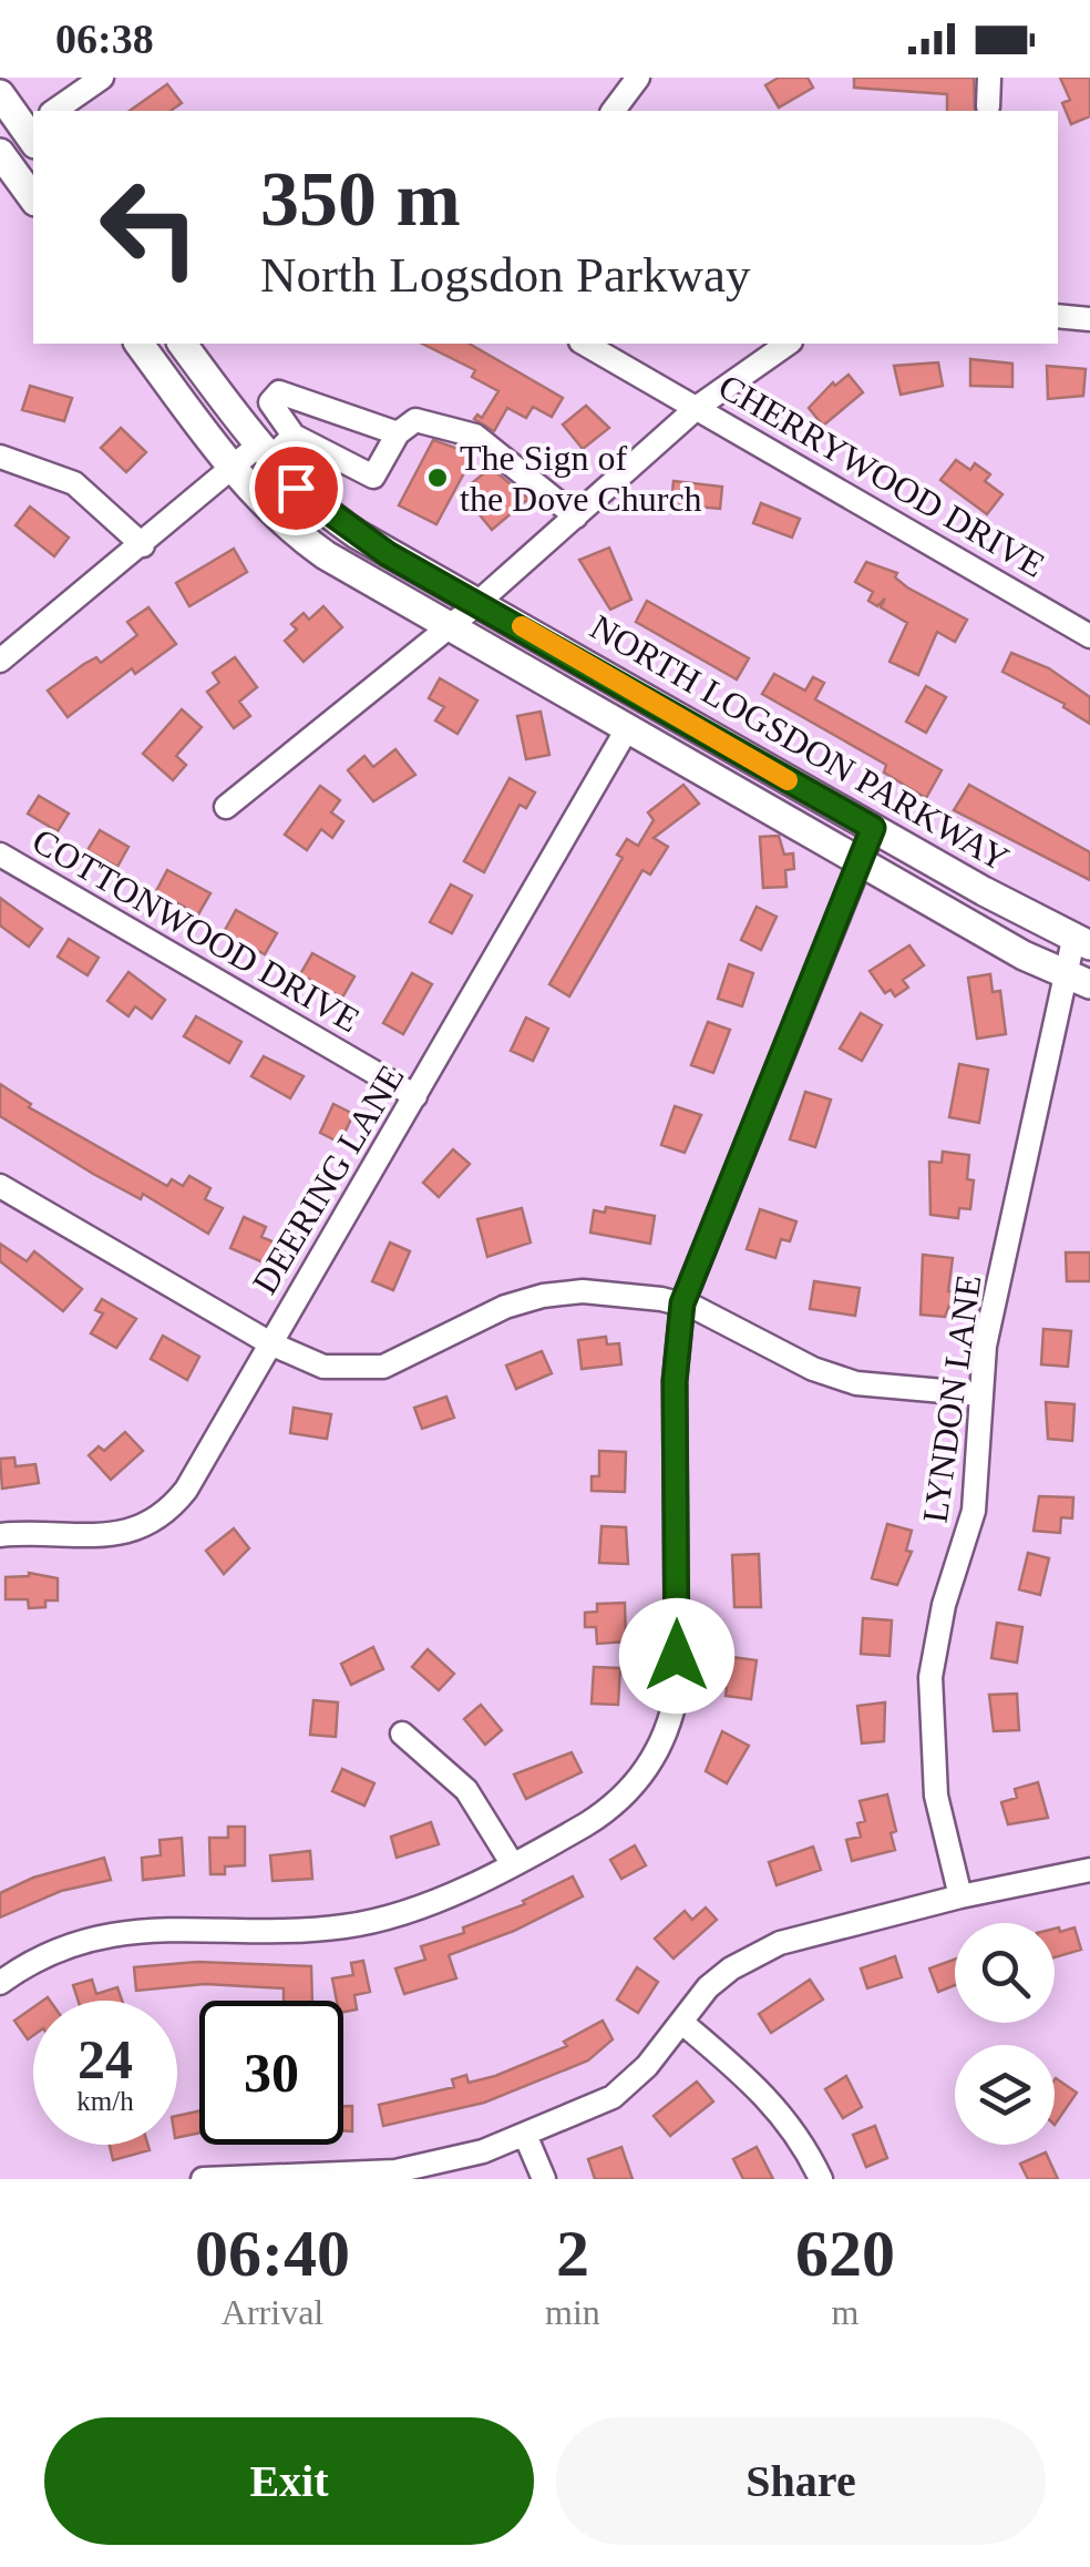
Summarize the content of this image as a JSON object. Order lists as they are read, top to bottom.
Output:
{
  "streets": {
    "main road": ["NORTH LOGSDON PARKWAY"],
    "street": [
      "CHERRYWOOD DRIVE",
      "COTTONWOOD DRIVE",
      "DEERING LANE",
      "LYNDON LANE"
    ]
  },
  "crossings": [
    ["NORTH LOGSDON PARKWAY", "DEERING LANE"],
    ["NORTH LOGSDON PARKWAY", "LYNDON LANE"],
    ["COTTONWOOD DRIVE", "DEERING LANE"]
  ],
  "places": ["The Sign of the Dove Church"],
  "page": {
    "status": "06:38",
    "turn": ["350 m", "North Logsdon Parkway"],
    "speed": "24 km/h",
    "limit": "30",
    "eta": [
      "06:40",
      "Arrival",
      "2",
      "min",
      "620",
      "m"
    ],
    "buttons": ["Exit", "Share"]
  }
}
